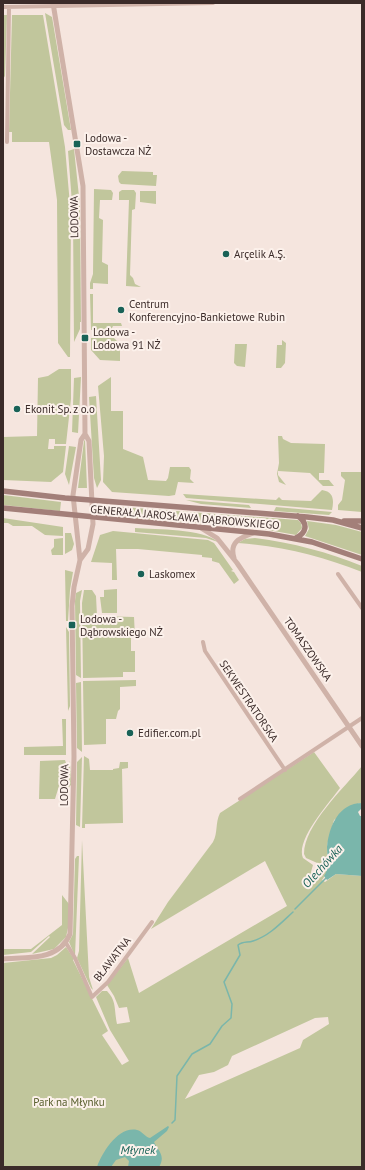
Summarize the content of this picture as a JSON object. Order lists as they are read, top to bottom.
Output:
{
  "streets": {
    "main road": ["GENERAŁA JAROSŁAWA DĄBROWSKIEGO"],
    "street": [
      "LODOWA",
      "TOMASZOWSKA",
      "SEKWESTRATORSKA",
      "BŁAWATNA"
    ]
  },
  "crossings": [
    ["LODOWA", "GENERAŁA JAROSŁAWA DĄBROWSKIEGO"],
    ["LODOWA", "BŁAWATNA"],
    ["GENERAŁA JAROSŁAWA DĄBROWSKIEGO", "TOMASZOWSKA"]
  ],
  "water": ["Olechówka", "Młynek"],
  "parks": ["Park na Młynku"],
  "places": {
    "transit": ["Lodowa - Dostawcza NŻ", "Lodowa - Lodowa 91 NŻ", "Lodowa - Dąbrowskiego NŻ"],
    "other": [
      "Arçelik A.Ş.",
      "Centrum Konferencyjno-Bankietowe Rubin",
      "Ekonit Sp. z o.o",
      "Laskomex",
      "Edifier.com.pl"
    ]
  }
}
